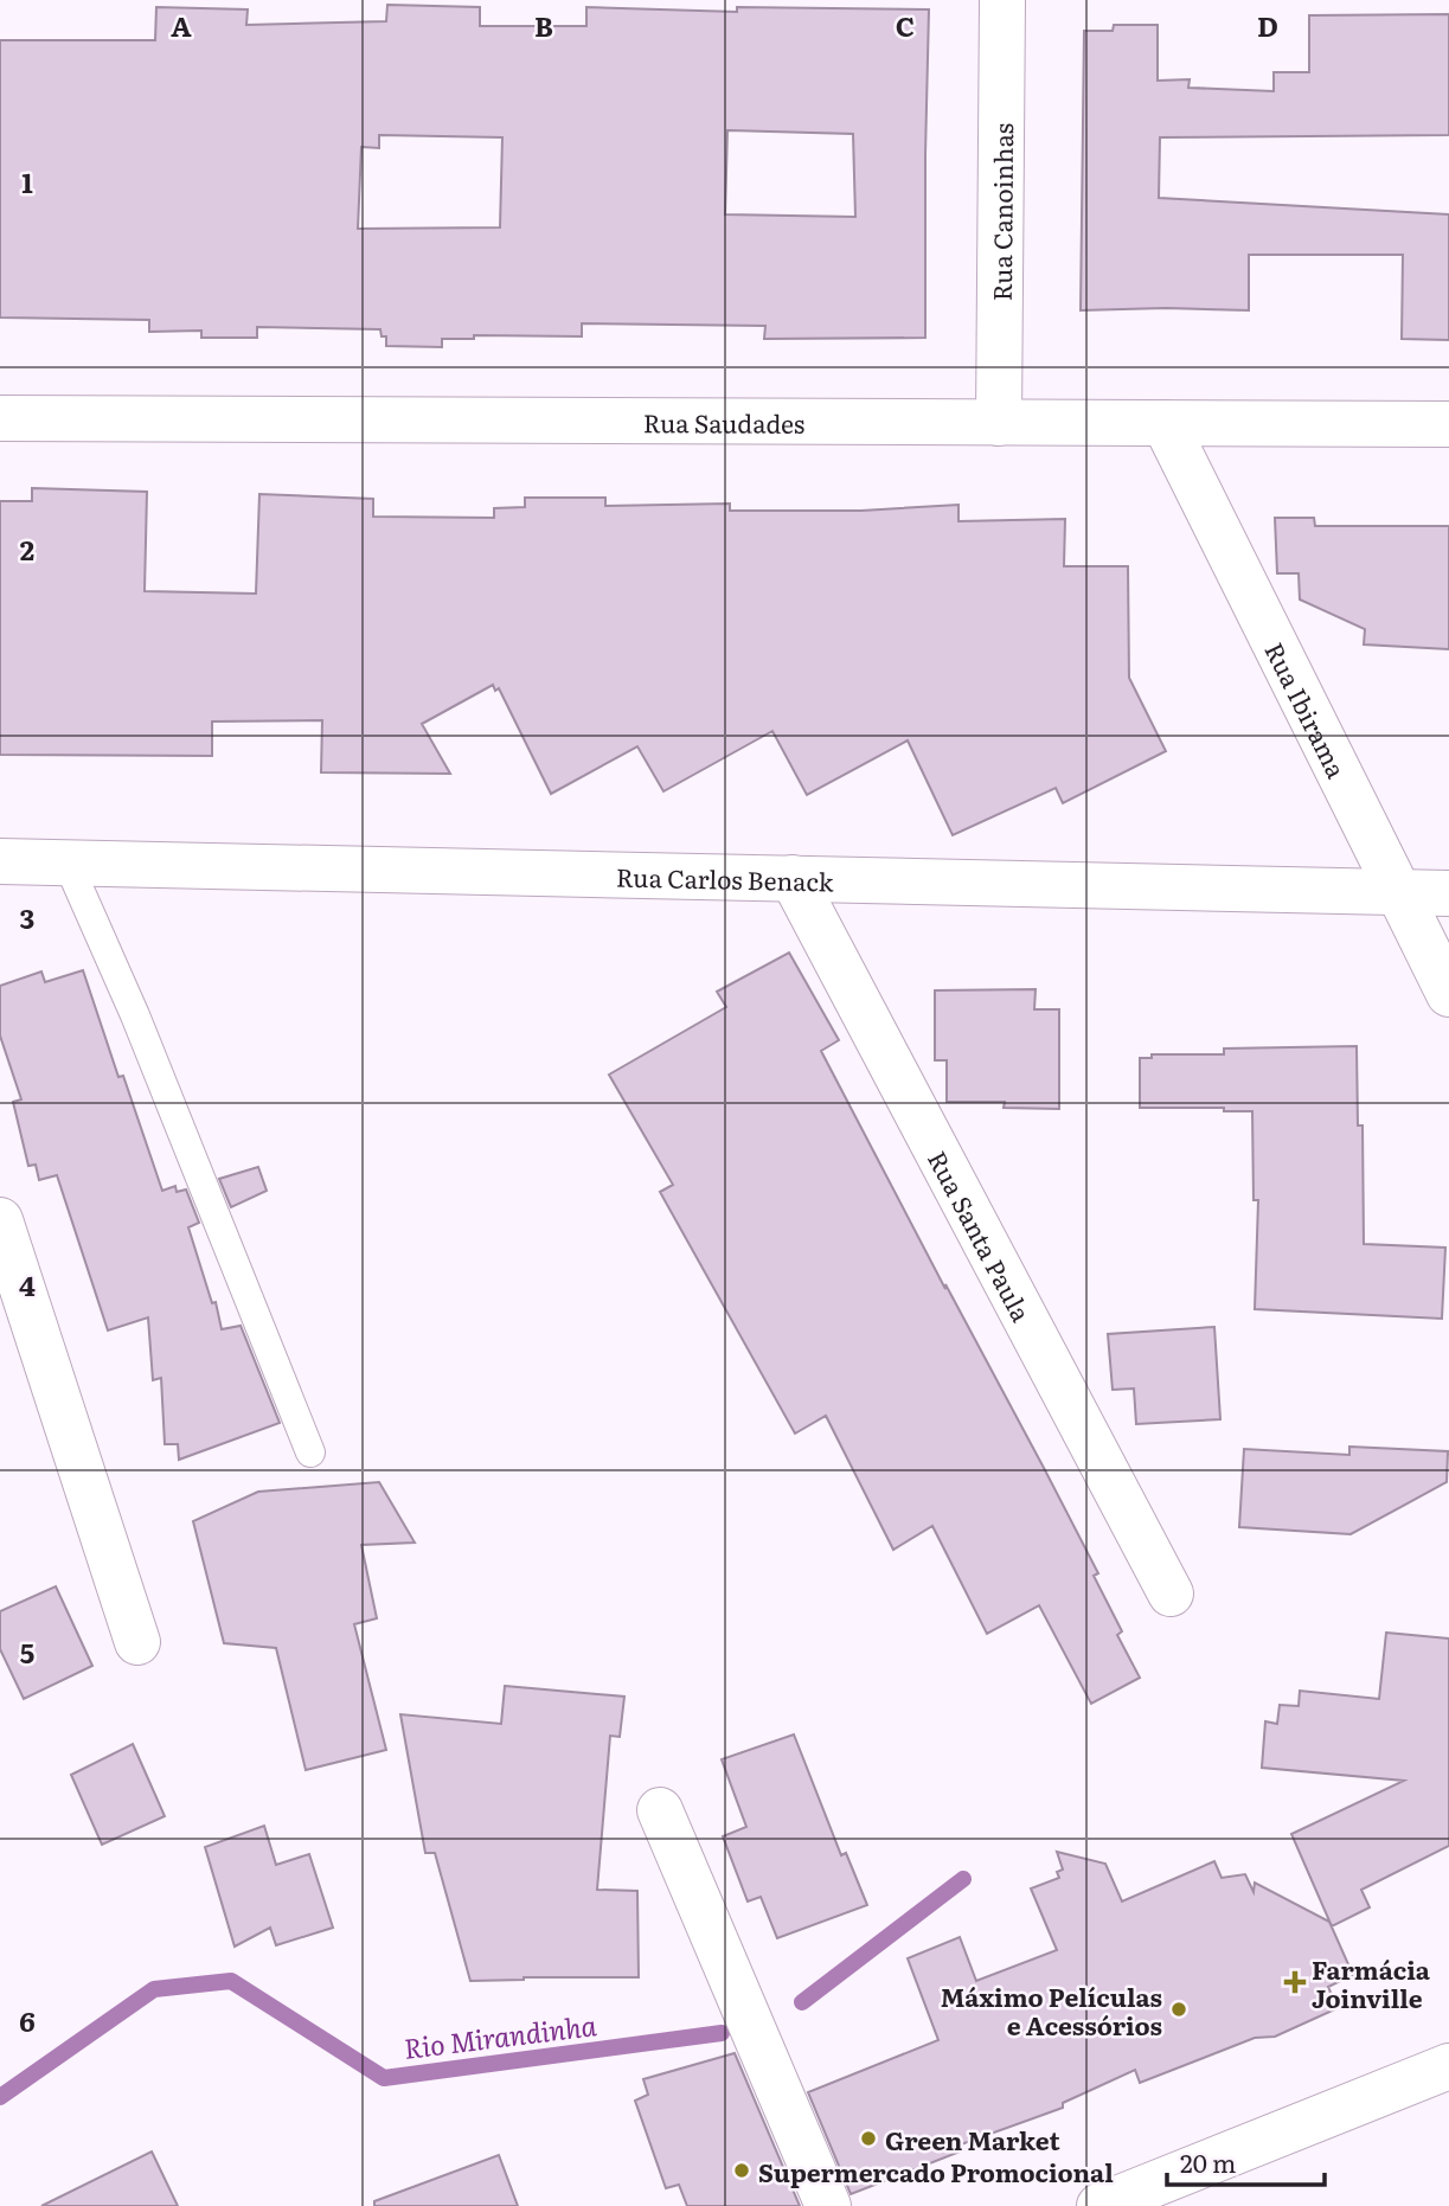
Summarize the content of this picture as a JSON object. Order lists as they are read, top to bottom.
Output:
{
  "streets": {
    "street": [
      "Rua Canoinhas",
      "Rua Saudades",
      "Rua Ibirama",
      "Rua Carlos Benack",
      "Rua Santa Paula"
    ]
  },
  "crossings": [
    ["Rua Canoinhas", "Rua Saudades"],
    ["Rua Saudades", "Rua Ibirama"],
    ["Rua Ibirama", "Rua Carlos Benack"],
    ["Rua Carlos Benack", "Rua Santa Paula"]
  ],
  "water": ["Rio Mirandinha"],
  "places": {
    "health": ["Farmácia Joinville"],
    "other": ["Máximo Películas e Acessórios", "Green Market", "Supermercado Promocional"]
  },
  "scale_bar": "20 m",
  "grid": {
    "columns": [
      "A",
      "B",
      "C",
      "D"
    ],
    "rows": [
      "1",
      "2",
      "3",
      "4",
      "5",
      "6"
    ]
  }
}
